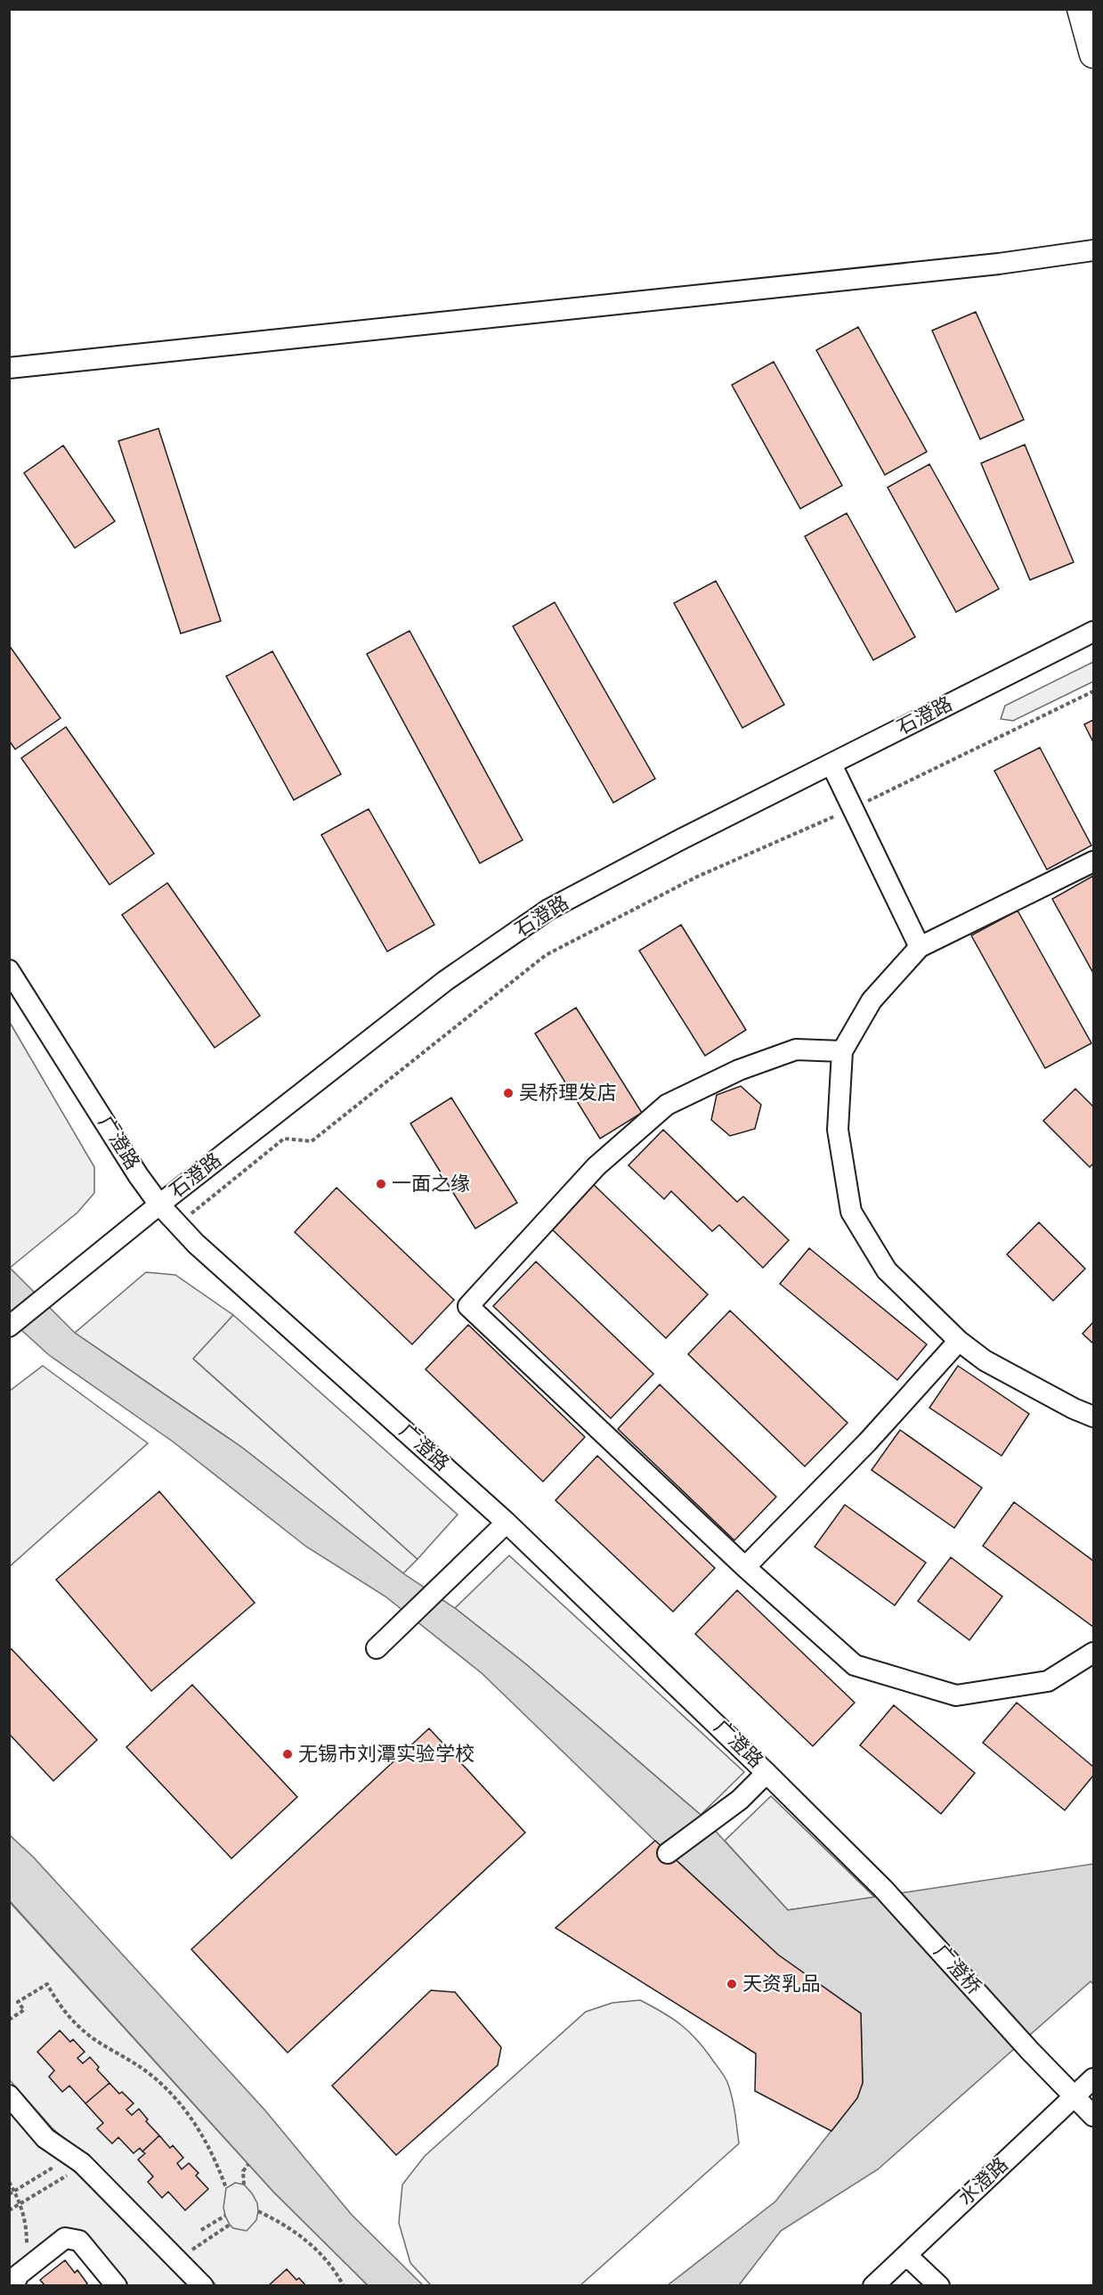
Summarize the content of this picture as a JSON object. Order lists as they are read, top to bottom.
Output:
{
  "streets": {
    "street": [
      "石澄路",
      "广澄路",
      "广澄桥",
      "水澄路"
    ]
  },
  "crossings": [
    ["石澄路", "广澄路"],
    ["广澄路", "广澄桥"],
    ["广澄桥", "水澄路"]
  ],
  "places": [
    "吴桥理发店",
    "一面之缘",
    "无锡市刘潭实验学校",
    "天资乳品"
  ]
}
